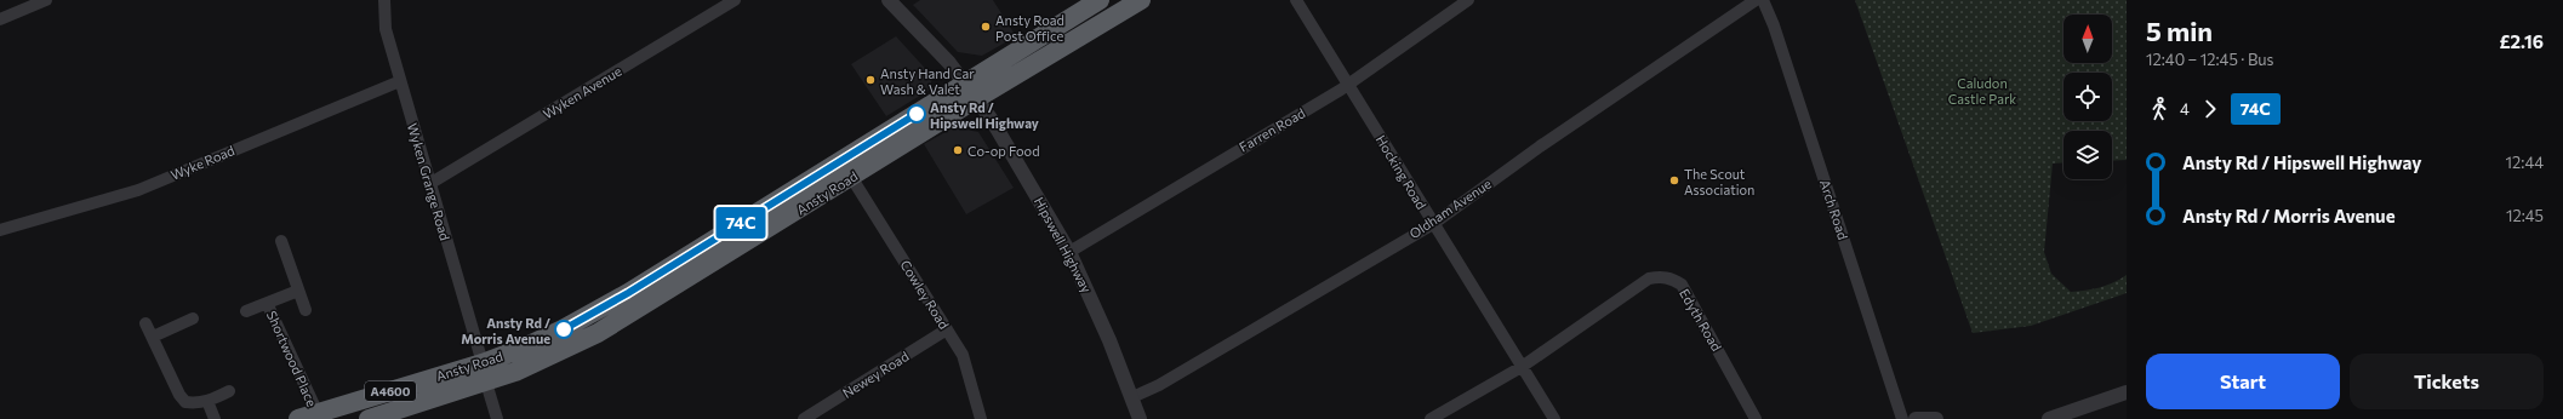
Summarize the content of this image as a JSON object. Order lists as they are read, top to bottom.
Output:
{
  "streets": {
    "highway": ["Ansty Road", "A4600"],
    "street": [
      "Wyken Avenue",
      "Farren Road",
      "Wyke Road",
      "Hocking Road",
      "Wyken Grange Road",
      "Oldham Avenue",
      "Arch Road",
      "Hipswell Highway",
      "Cowley Road",
      "Edyth Road",
      "Shortwood Place",
      "Newey Road"
    ]
  },
  "crossings": [
    ["Wyken Avenue", "Wyken Grange Road"],
    ["Farren Road", "Hocking Road"],
    ["Farren Road", "Hipswell Highway"],
    ["Wyke Road", "Wyken Grange Road"],
    ["Hocking Road", "Oldham Avenue"],
    ["Hocking Road", "Edyth Road"],
    ["Wyken Grange Road", "Ansty Road"],
    ["Ansty Road", "Hipswell Highway"],
    ["Ansty Road", "Cowley Road"],
    ["Ansty Road", "Shortwood Place"],
    ["Oldham Avenue", "Hipswell Highway"],
    ["Cowley Road", "Newey Road"]
  ],
  "parks": ["Caludon Castle Park"],
  "places": [
    "Ansty Road Post Office",
    "Ansty Hand Car Wash & Valet",
    "Ansty Rd / Hipswell Highway",
    "Co-op Food",
    "The Scout Association",
    "Ansty Rd / Morris Avenue"
  ],
  "lines": ["bus line 74C"],
  "north": "top",
  "page": {
    "on_map": "74C",
    "heading": ["5 min", "12:40 – 12:45 · Bus", "£2.16"],
    "legs": ["4", "74C"],
    "list": [
      {
        "name": "Ansty Rd / Hipswell Highway",
        "value": "12:44"
      },
      {
        "name": "Ansty Rd / Morris Avenue",
        "value": "12:45"
      }
    ],
    "buttons": ["Start", "Tickets"]
  }
}
